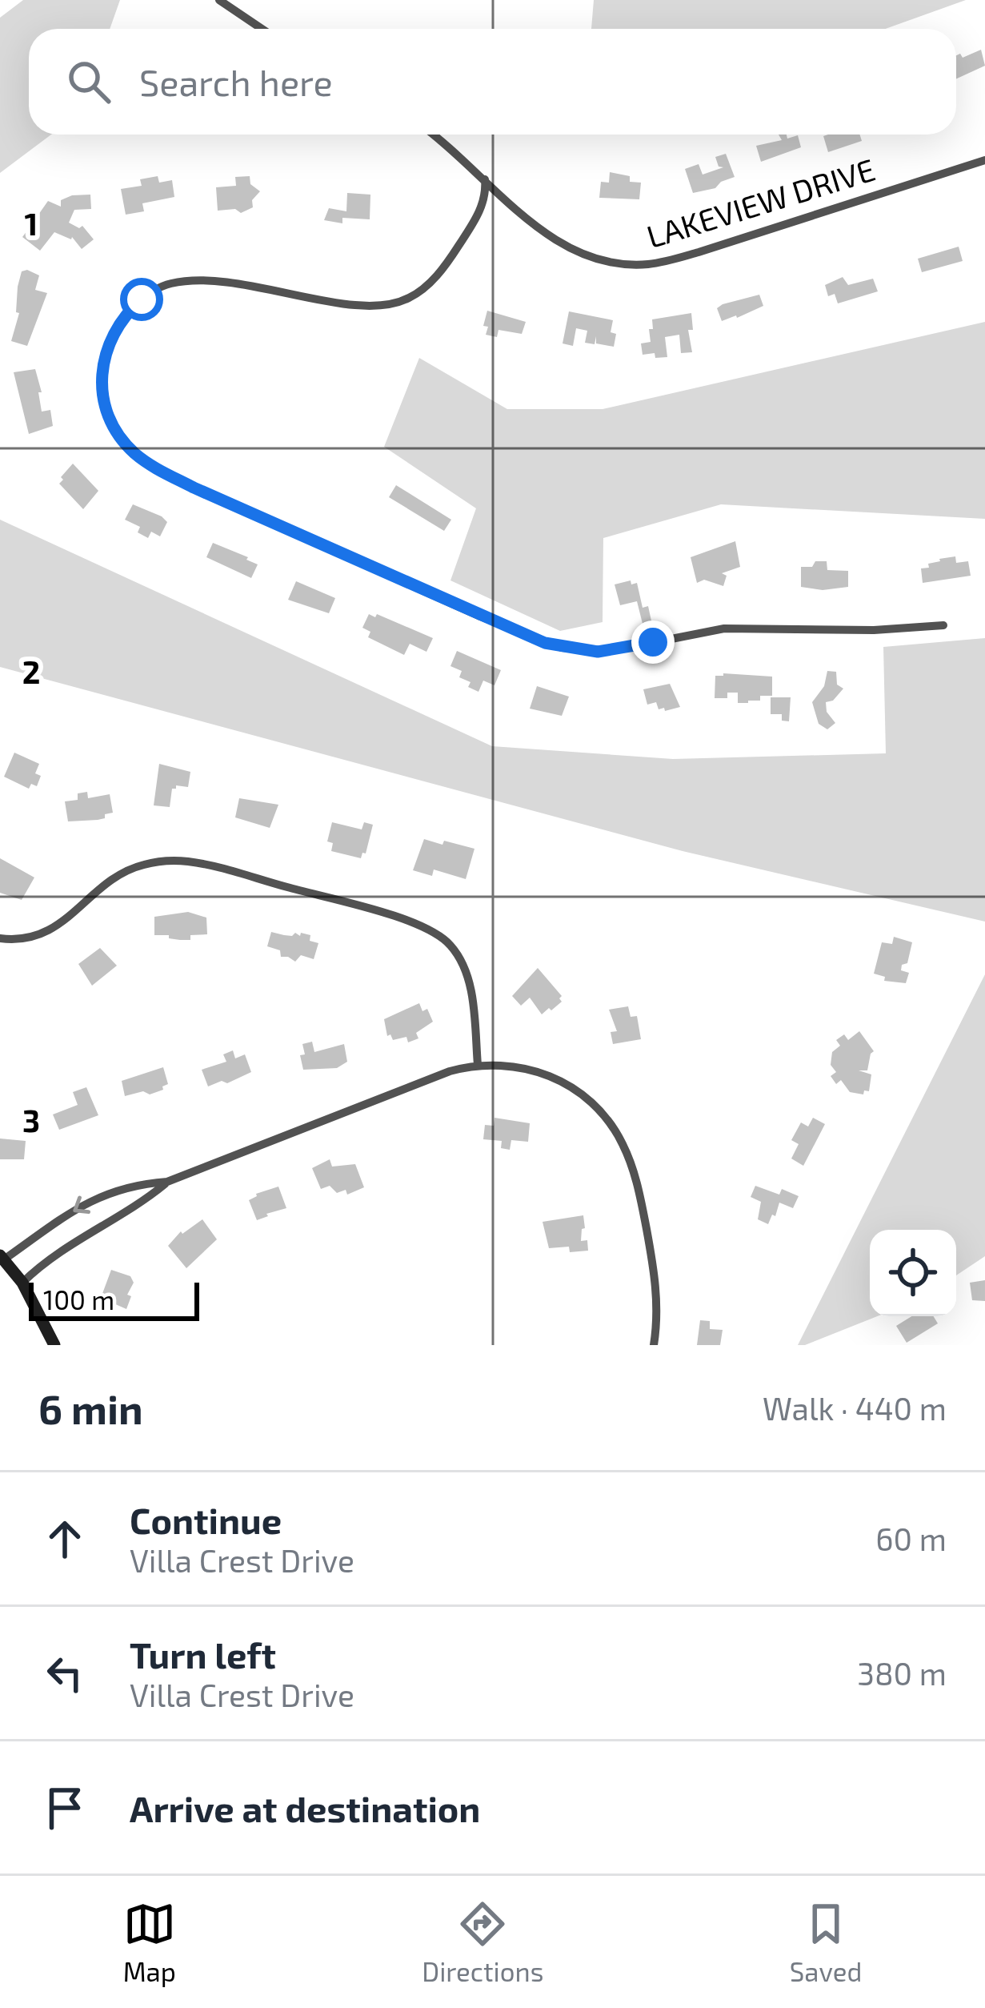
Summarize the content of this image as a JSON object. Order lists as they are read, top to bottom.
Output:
{
  "streets": {
    "street": ["LAKEVIEW DRIVE"]
  },
  "scale_bar": "100 m",
  "page": {
    "search": "Search here",
    "scale": "100 m",
    "heading": ["6 min", "Walk · 440 m"],
    "list": [
      ["Continue", "Villa Crest Drive", "60 m"],
      ["Turn left", "Villa Crest Drive", "380 m"],
      "Arrive at destination"
    ],
    "nav": ["Map", "Directions", "Saved"]
  },
  "grid": {
    "rows": ["1", "2", "3"]
  }
}
